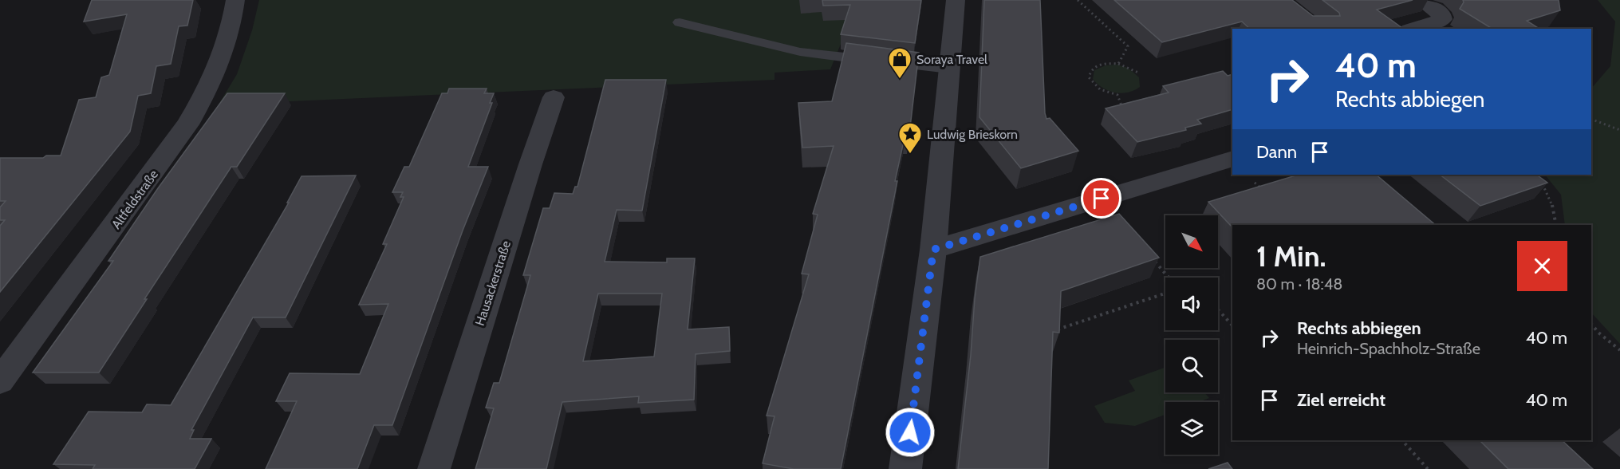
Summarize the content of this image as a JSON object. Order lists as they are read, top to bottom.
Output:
{
  "streets": {
    "street": ["Altfeldstraße", "Hausackerstraße"]
  },
  "places": {
    "shop": ["Soraya Travel"],
    "place": ["Ludwig Brieskorn"]
  },
  "north": "bottom right",
  "page": {
    "turn": ["40 m", "Rechts abbiegen"],
    "then": "Dann",
    "heading": ["1 Min.", "80 m · 18:48"],
    "list": [
      {
        "name": "Rechts abbiegen",
        "note": "Heinrich-Spachholz-Straße",
        "value": "40 m"
      },
      {
        "name": "Ziel erreicht",
        "value": "40 m"
      }
    ]
  }
}
